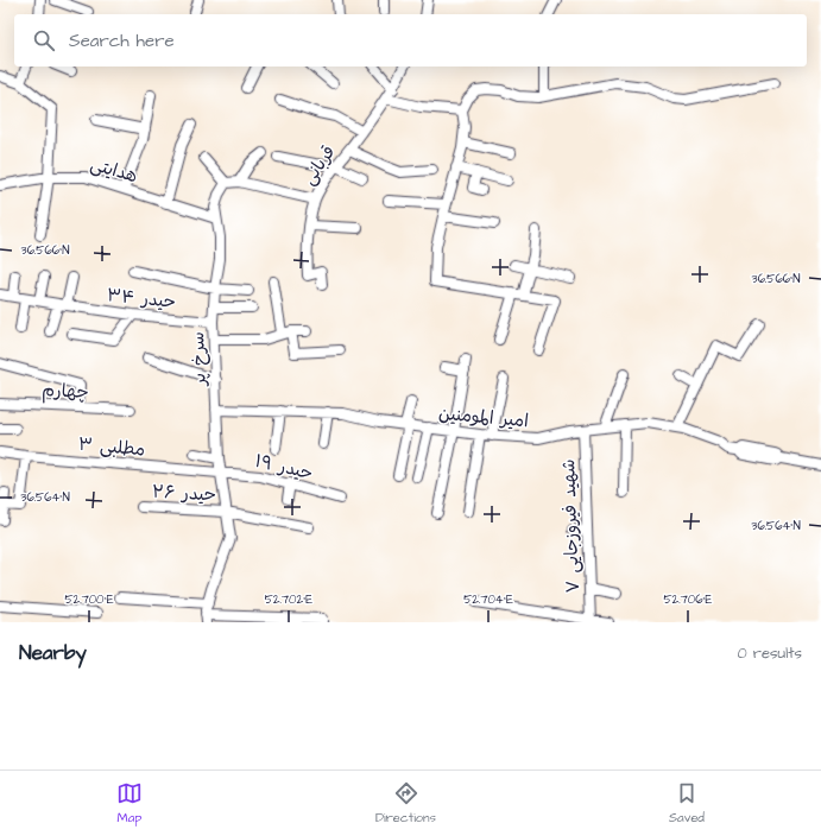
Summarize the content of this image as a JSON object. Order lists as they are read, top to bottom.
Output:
{
  "streets": {
    "street": [
      "قربانی",
      "هدایتی",
      "حیدر ۳۴",
      "سرخ پر",
      "چهارم",
      "امیر المومنین",
      "مطلبی ۳",
      "حیدر ۱۹",
      "حیدر ۲۶",
      "شهید فیروزجایی ۷"
    ]
  },
  "crossings": [
    ["هدایتی", "سرخ پر"],
    ["حیدر ۳۴", "سرخ پر"],
    ["سرخ پر", "امیر المومنین"],
    ["سرخ پر", "مطلبی ۳"],
    ["سرخ پر", "حیدر ۱۹"],
    ["سرخ پر", "حیدر ۲۶"],
    ["امیر المومنین", "شهید فیروزجایی ۷"],
    ["مطلبی ۳", "حیدر ۱۹"]
  ],
  "page": {
    "search": "Search here",
    "heading": ["Nearby", "0 results"],
    "nav": ["Map", "Directions", "Saved"]
  },
  "coordinates": [
    "36.566°N",
    "36.564°N",
    "52.700°E",
    "52.702°E",
    "52.704°E",
    "52.706°E"
  ]
}
